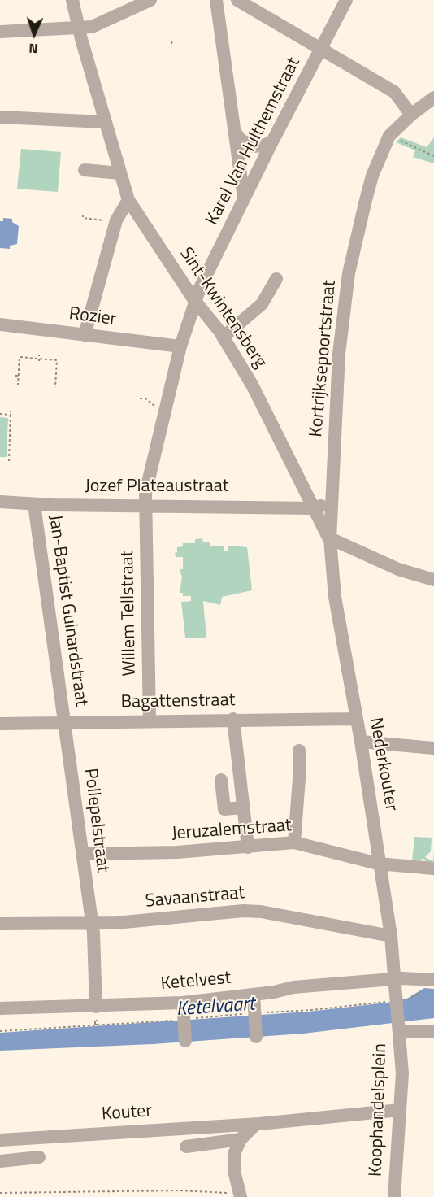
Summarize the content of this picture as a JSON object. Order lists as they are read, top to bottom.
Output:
{
  "streets": {
    "street": [
      "Karel Van Hulthemstraat",
      "Sint-Kwintensberg",
      "Rozier",
      "Kortrijksepoortstraat",
      "Jozef Plateaustraat",
      "Jan-Baptist Guinardstraat",
      "Willem Tellstraat",
      "Bagattenstraat",
      "Nederkouter",
      "Pollepelstraat",
      "Jeruzalemstraat",
      "Savaanstraat",
      "Ketelvest",
      "Koophandelsplein",
      "Kouter"
    ]
  },
  "crossings": [
    ["Karel Van Hulthemstraat", "Sint-Kwintensberg"],
    ["Karel Van Hulthemstraat", "Rozier"],
    ["Karel Van Hulthemstraat", "Willem Tellstraat"],
    ["Sint-Kwintensberg", "Kortrijksepoortstraat"],
    ["Sint-Kwintensberg", "Jozef Plateaustraat"],
    ["Sint-Kwintensberg", "Nederkouter"],
    ["Rozier", "Willem Tellstraat"],
    ["Kortrijksepoortstraat", "Nederkouter"],
    ["Jozef Plateaustraat", "Jan-Baptist Guinardstraat"],
    ["Jozef Plateaustraat", "Willem Tellstraat"],
    ["Jan-Baptist Guinardstraat", "Bagattenstraat"],
    ["Jan-Baptist Guinardstraat", "Pollepelstraat"],
    ["Willem Tellstraat", "Bagattenstraat"],
    ["Bagattenstraat", "Nederkouter"],
    ["Bagattenstraat", "Pollepelstraat"],
    ["Nederkouter", "Jeruzalemstraat"],
    ["Nederkouter", "Savaanstraat"],
    ["Nederkouter", "Ketelvest"],
    ["Nederkouter", "Koophandelsplein"],
    ["Pollepelstraat", "Jeruzalemstraat"],
    ["Pollepelstraat", "Savaanstraat"],
    ["Pollepelstraat", "Ketelvest"],
    ["Koophandelsplein", "Kouter"]
  ],
  "water": ["Ketelvaart"],
  "north": "bottom"
}
